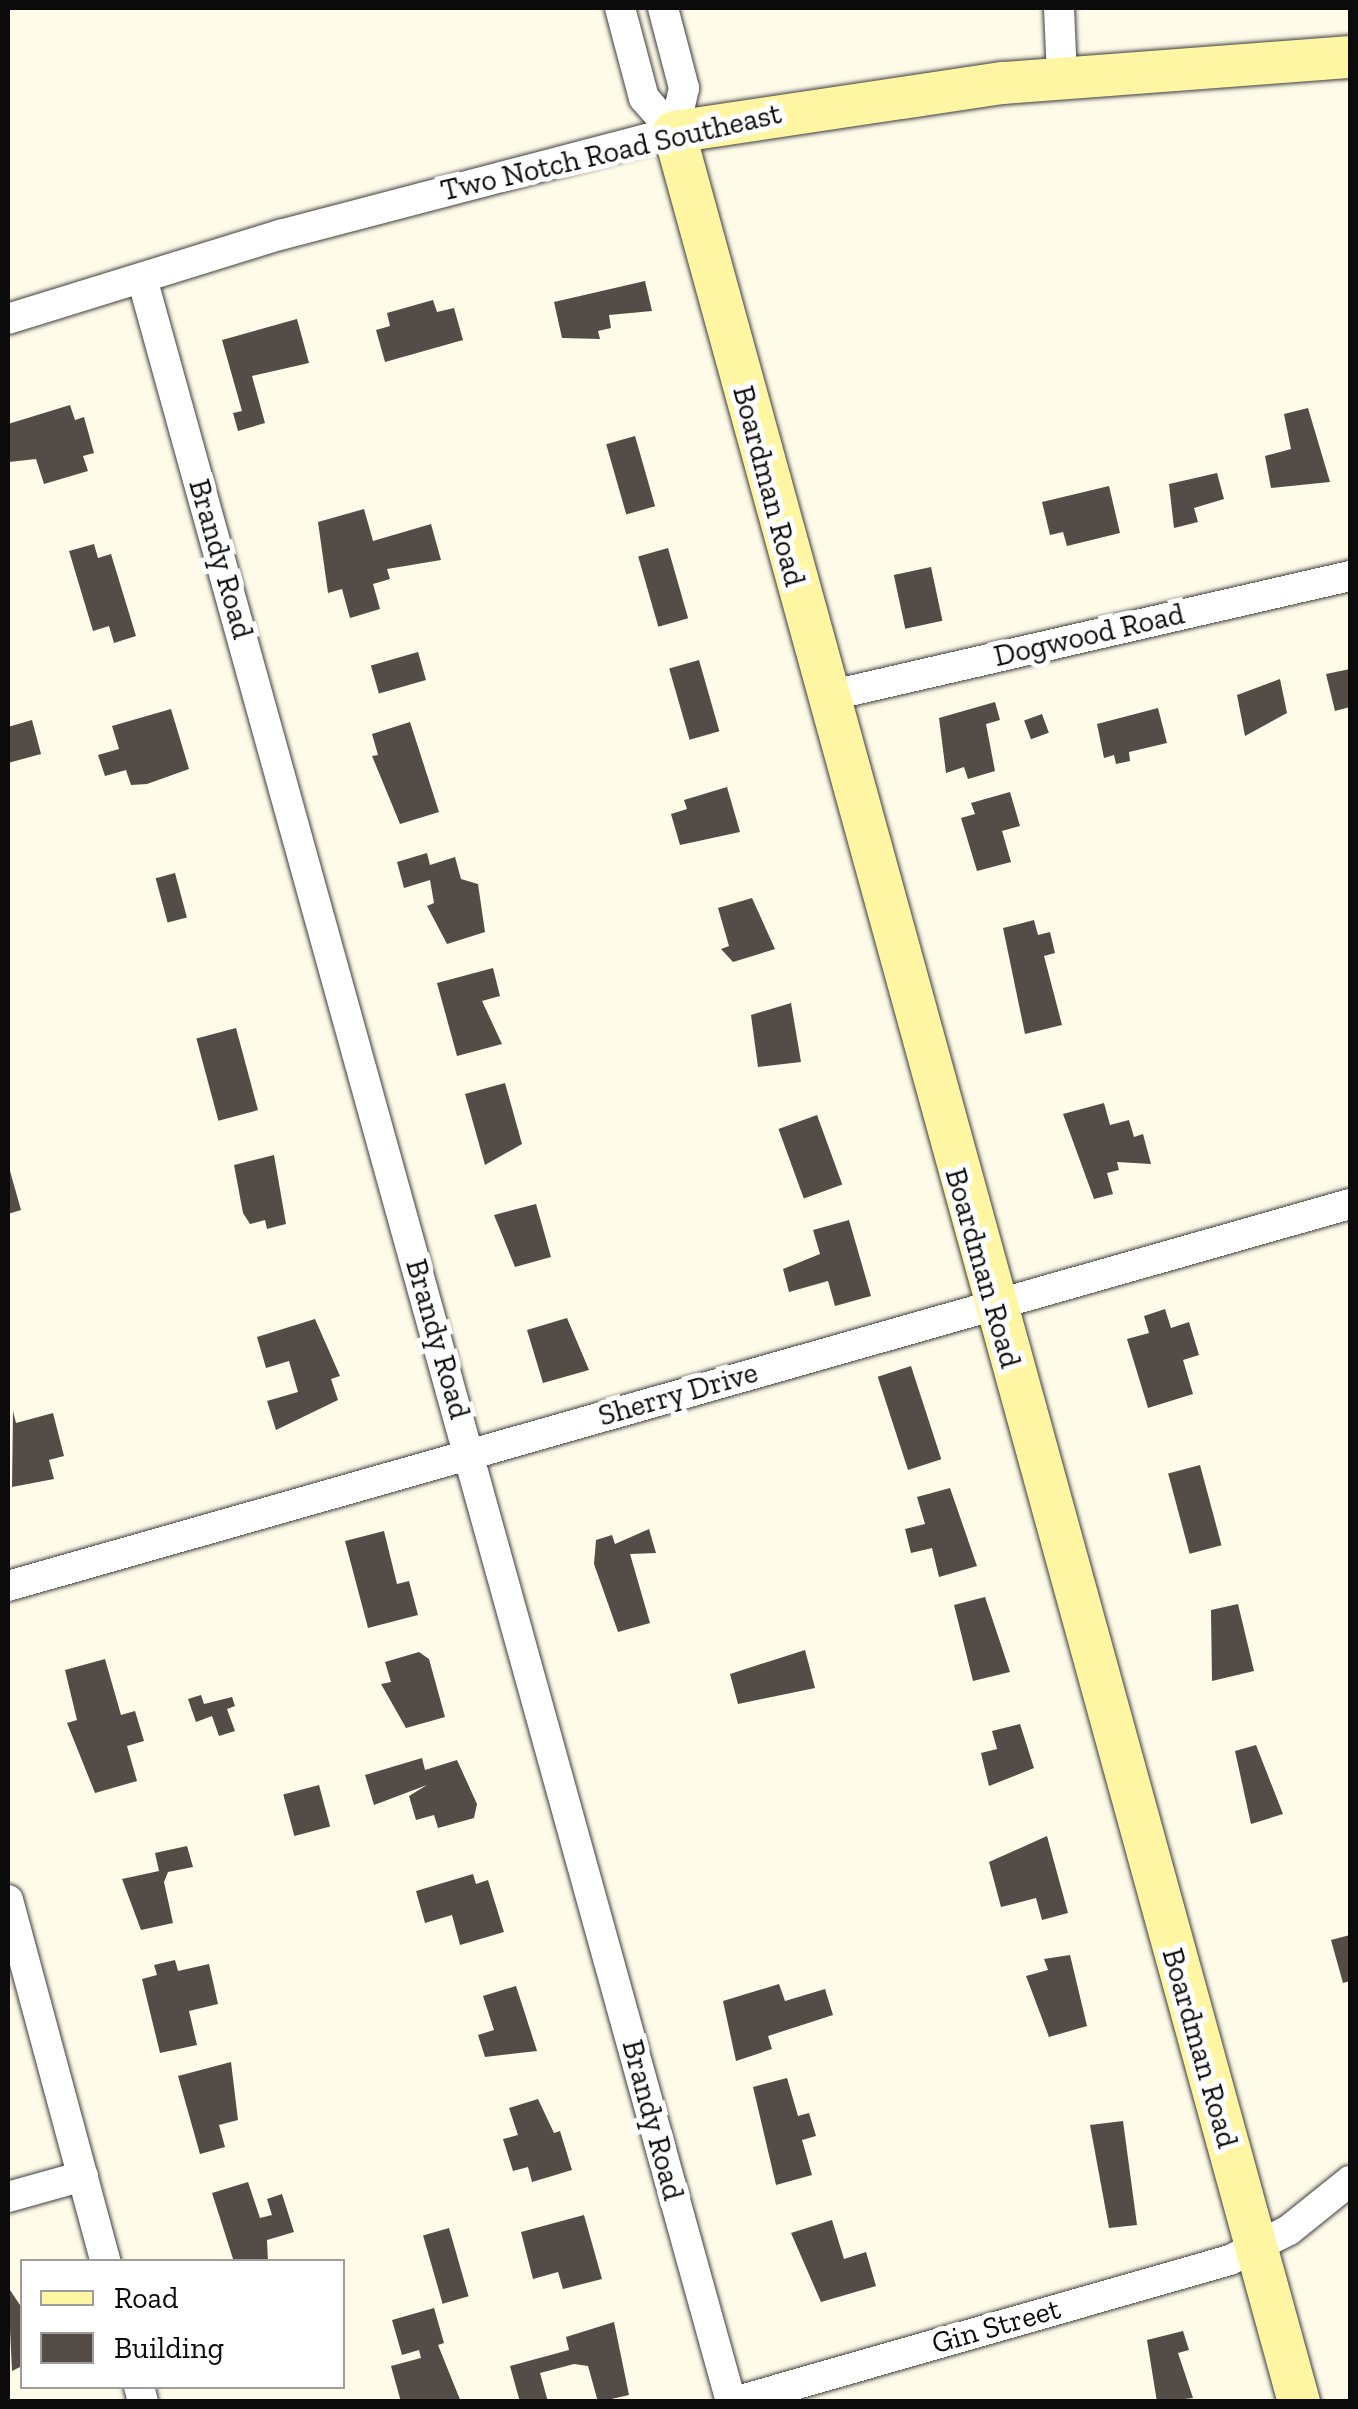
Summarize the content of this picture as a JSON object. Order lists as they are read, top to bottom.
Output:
{
  "streets": {
    "street": [
      "Two Notch Road Southeast",
      "Boardman Road",
      "Brandy Road",
      "Dogwood Road",
      "Sherry Drive",
      "Gin Street"
    ]
  },
  "crossings": [
    ["Two Notch Road Southeast", "Boardman Road"],
    ["Two Notch Road Southeast", "Brandy Road"],
    ["Boardman Road", "Dogwood Road"],
    ["Boardman Road", "Sherry Drive"],
    ["Boardman Road", "Gin Street"],
    ["Brandy Road", "Sherry Drive"],
    ["Brandy Road", "Gin Street"]
  ],
  "legend": ["Road", "Building"]
}
